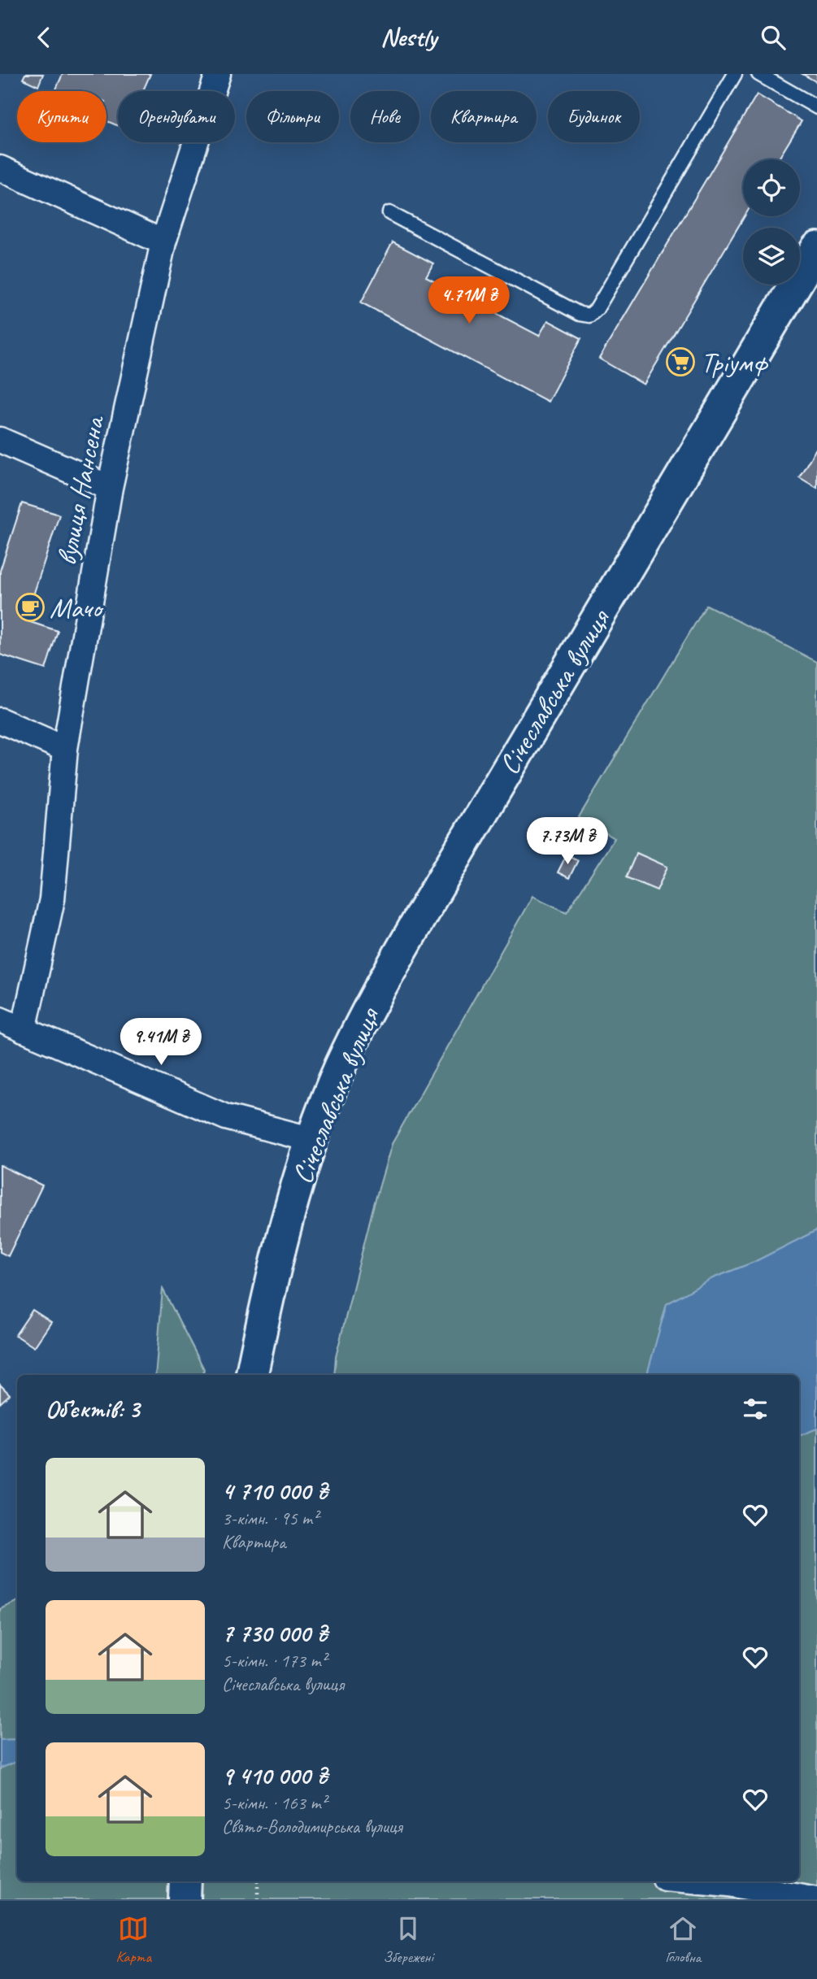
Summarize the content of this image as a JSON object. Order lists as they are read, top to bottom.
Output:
{
  "streets": {
    "main road": ["Січеславська вулиця"],
    "street": ["вулиця Нансена"]
  },
  "places": {
    "supermarket": ["Тріумф"],
    "cafe": ["Мачо"]
  },
  "page": {
    "header": "Nestly",
    "chip": [
      "Купити",
      "Орендувати",
      "Фільтри",
      "Нове",
      "Квартира",
      "Будинок"
    ],
    "price": ["4.71M ₴", "7.73M ₴", "9.41M ₴"],
    "heading": "Об’єктів: 3",
    "list": [
      {
        "name": "4 710 000 ₴",
        "note": "3-кімн. · 95 m² · Квартира"
      },
      {
        "name": "7 730 000 ₴",
        "note": "5-кімн. · 173 m² · Січеславська вулиця"
      },
      {
        "name": "9 410 000 ₴",
        "note": "5-кімн. · 163 m² · Свято-Володимирська вулиця"
      }
    ],
    "tabs": ["Карта", "Збережені", "Головна"]
  }
}
